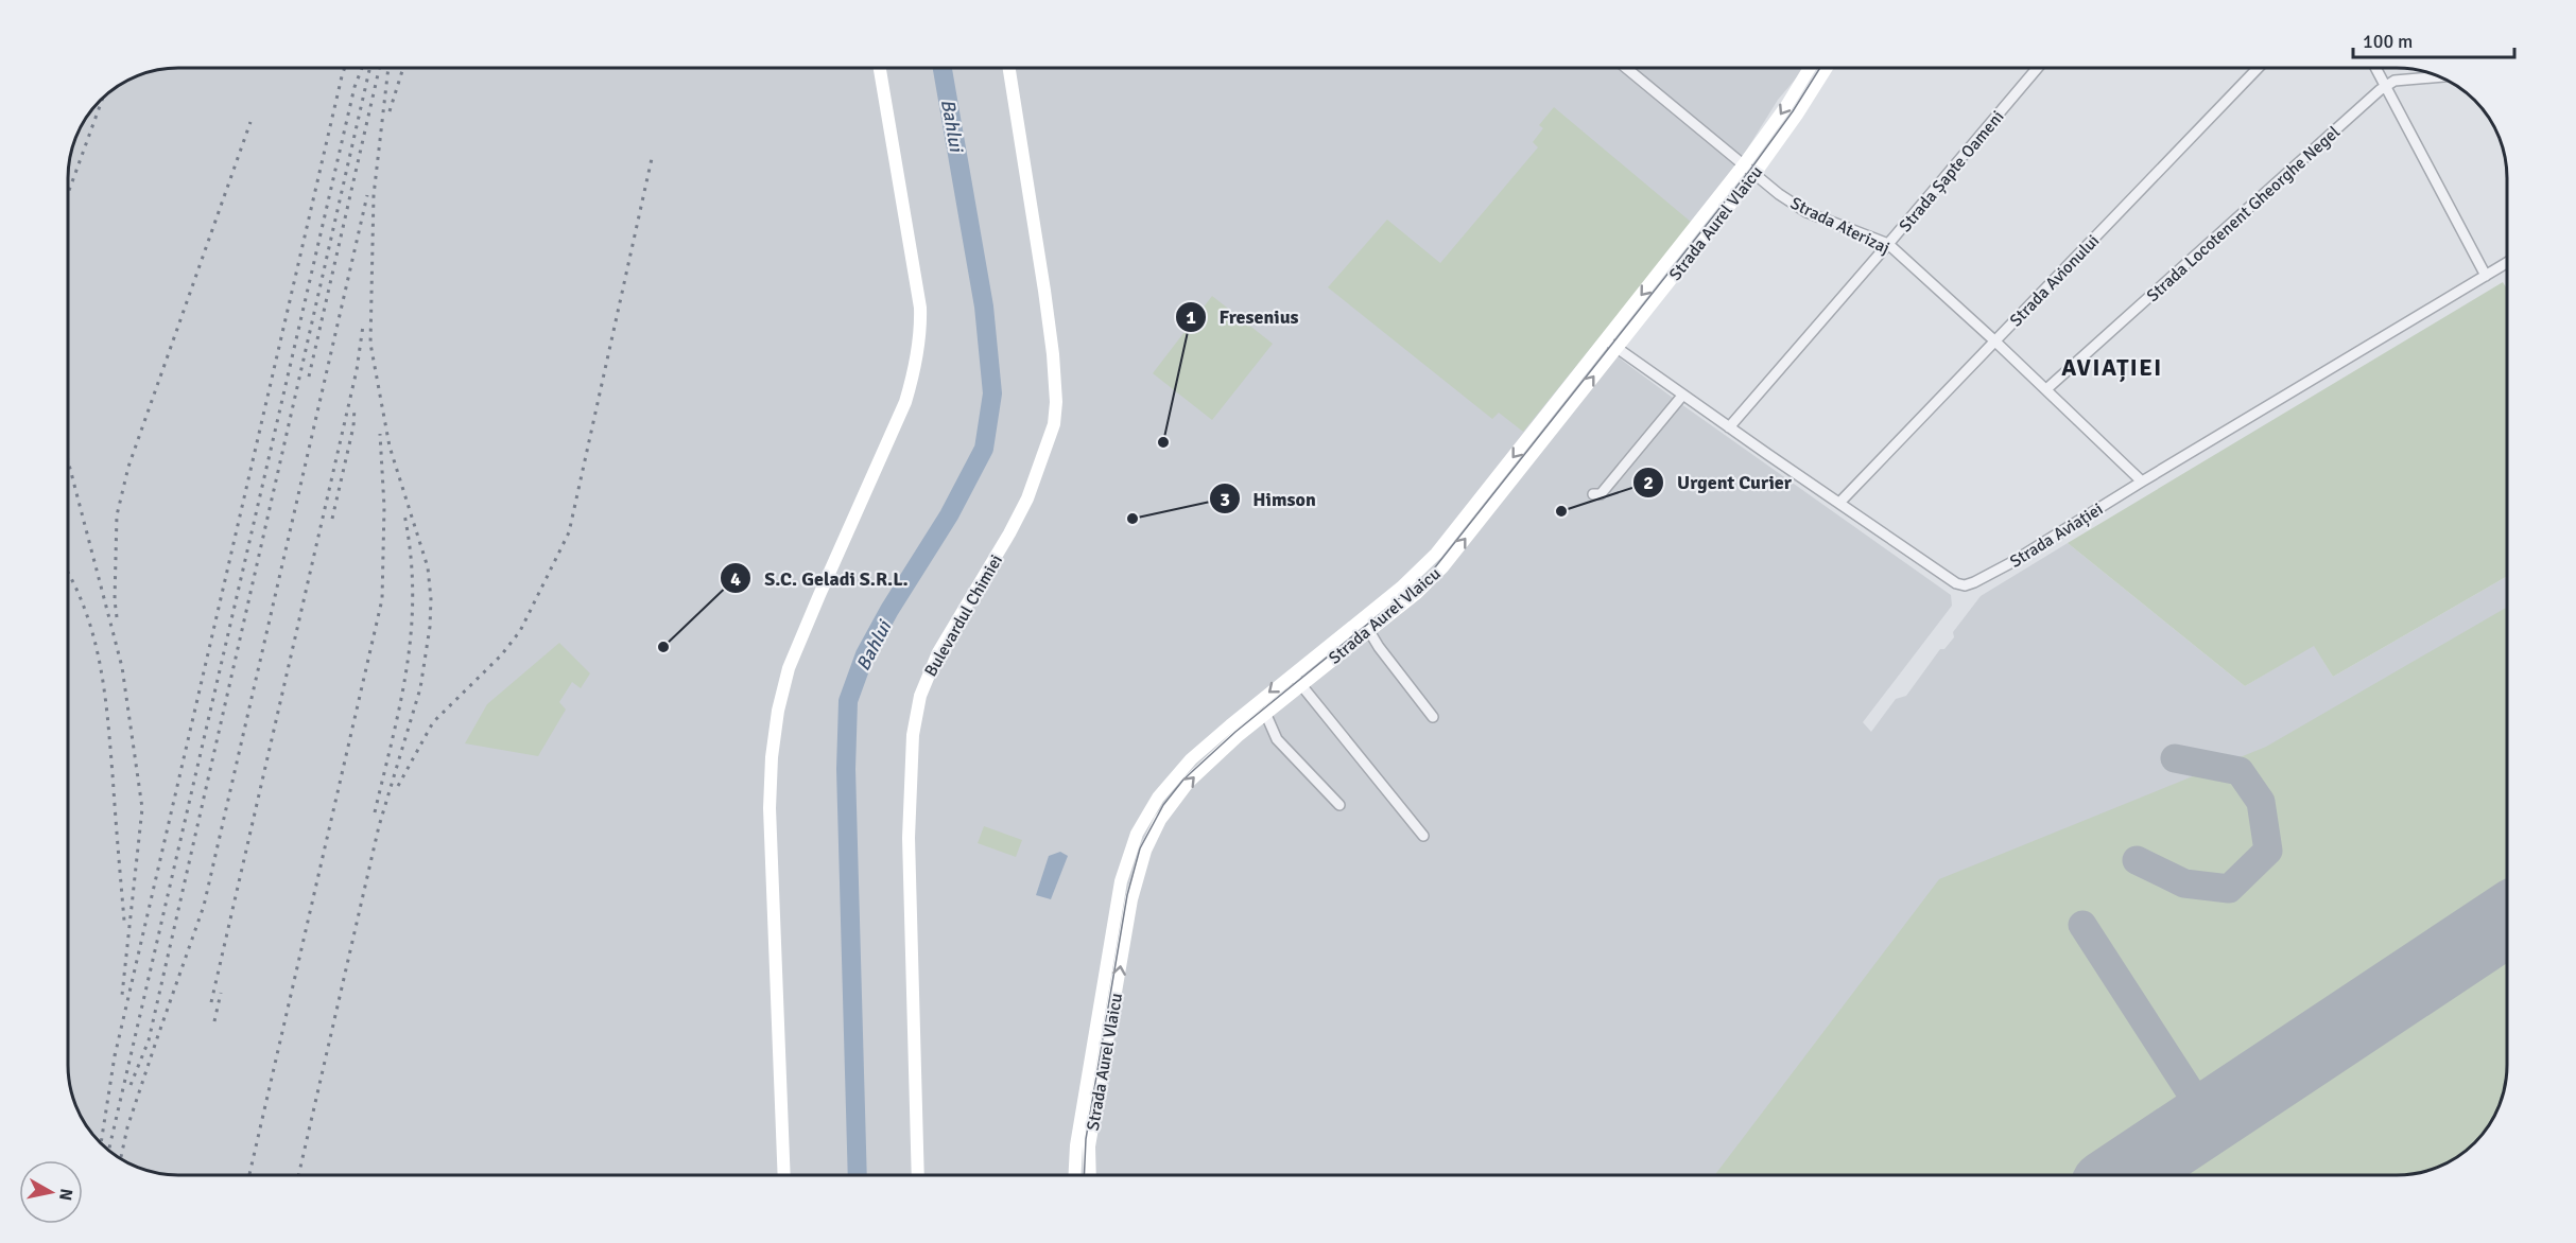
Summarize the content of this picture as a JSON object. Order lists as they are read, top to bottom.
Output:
{
  "streets": {
    "main road": ["Strada Aurel Vlaicu", "Bulevardul Chimiei"],
    "street": [
      "Strada Șapte Oameni",
      "Strada Locotenent Gheorghe Negel",
      "Strada Aterizaj",
      "Strada Avionului",
      "Strada Aviației"
    ]
  },
  "crossings": [
    ["Strada Șapte Oameni", "Strada Aterizaj"],
    ["Strada Șapte Oameni", "Strada Aviației"],
    ["Strada Locotenent Gheorghe Negel", "Strada Aterizaj"],
    ["Strada Aurel Vlaicu", "Strada Aterizaj"],
    ["Strada Aurel Vlaicu", "Strada Aviației"],
    ["Strada Aterizaj", "Strada Avionului"],
    ["Strada Aterizaj", "Strada Aviației"],
    ["Strada Avionului", "Strada Aviației"]
  ],
  "districts": ["AVIAȚIEI"],
  "water": ["Bahlui"],
  "places": [
    "Fresenius",
    "Urgent Curier",
    "Himson",
    "S.C. Geladi S.R.L."
  ],
  "scale_bar": "100 m",
  "north": "right"
}
